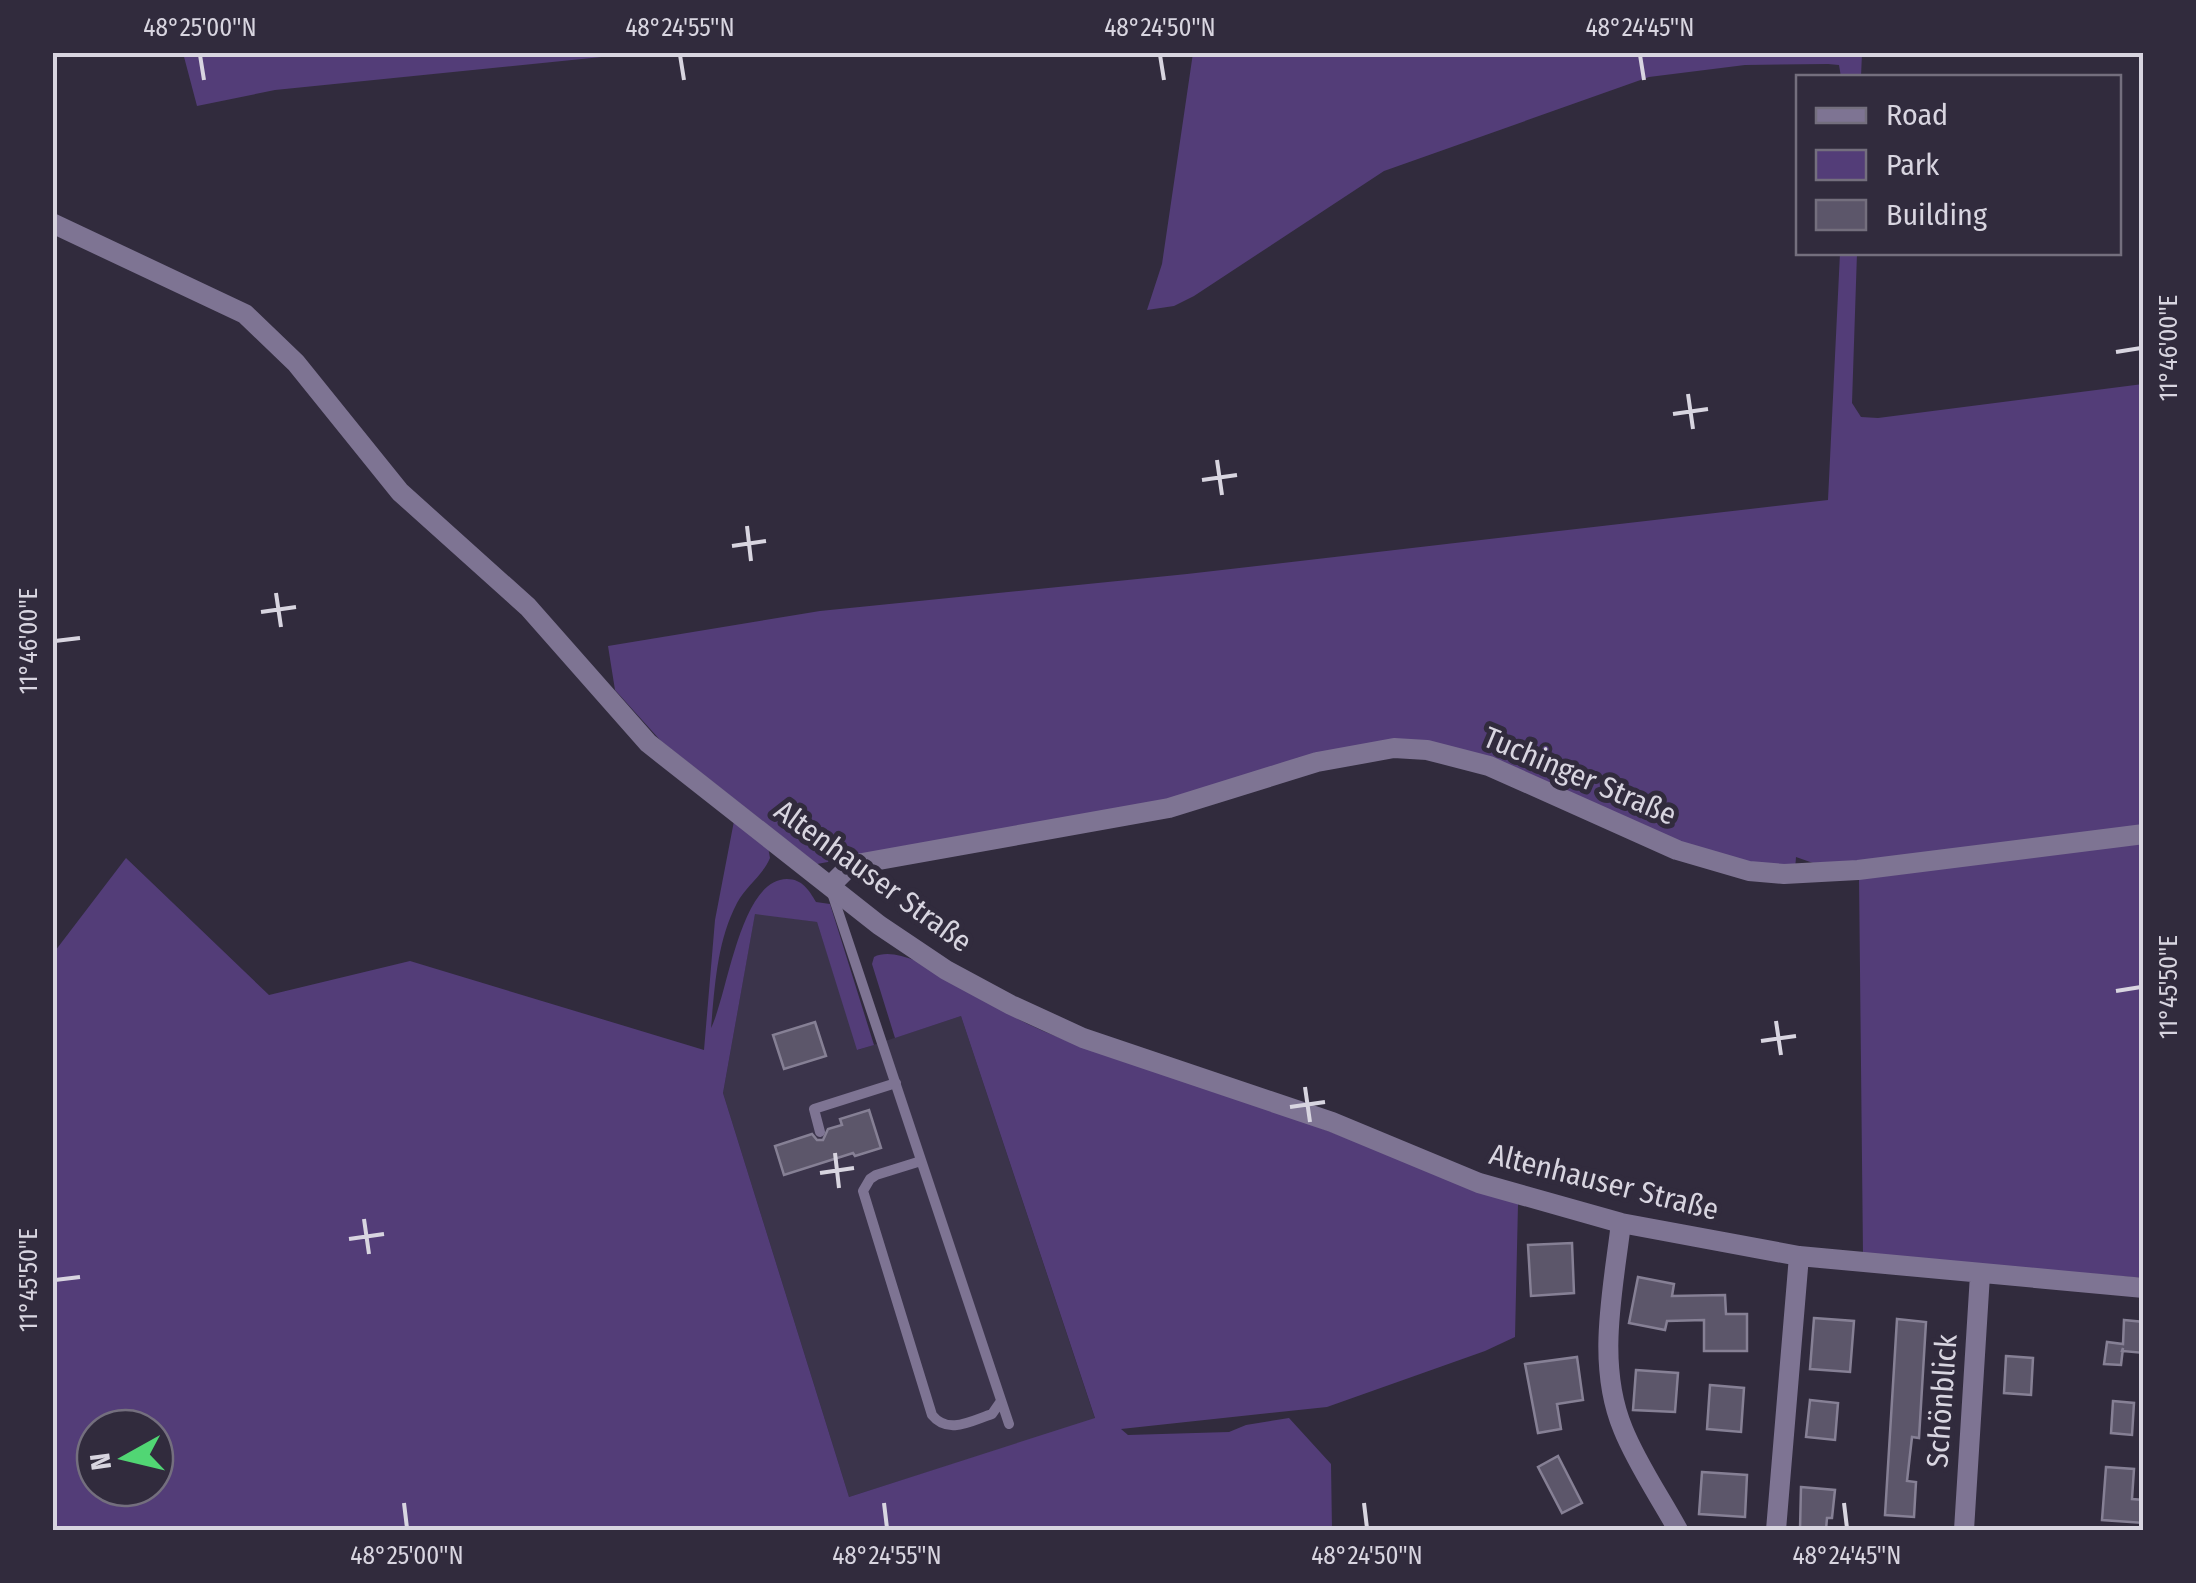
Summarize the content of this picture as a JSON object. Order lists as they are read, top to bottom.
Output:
{
  "streets": {
    "street": ["Tuchinger Straße", "Altenhauser Straße", "Schönblick"]
  },
  "crossings": [
    ["Tuchinger Straße", "Altenhauser Straße"],
    ["Altenhauser Straße", "Schönblick"]
  ],
  "legend": ["Road", "Park", "Building"],
  "north": "left",
  "coordinates": [
    "48°25'00\"N",
    "48°24'55\"N",
    "48°24'50\"N",
    "48°24'45\"N",
    "11°46'00\"E",
    "11°45'50\"E"
  ]
}
